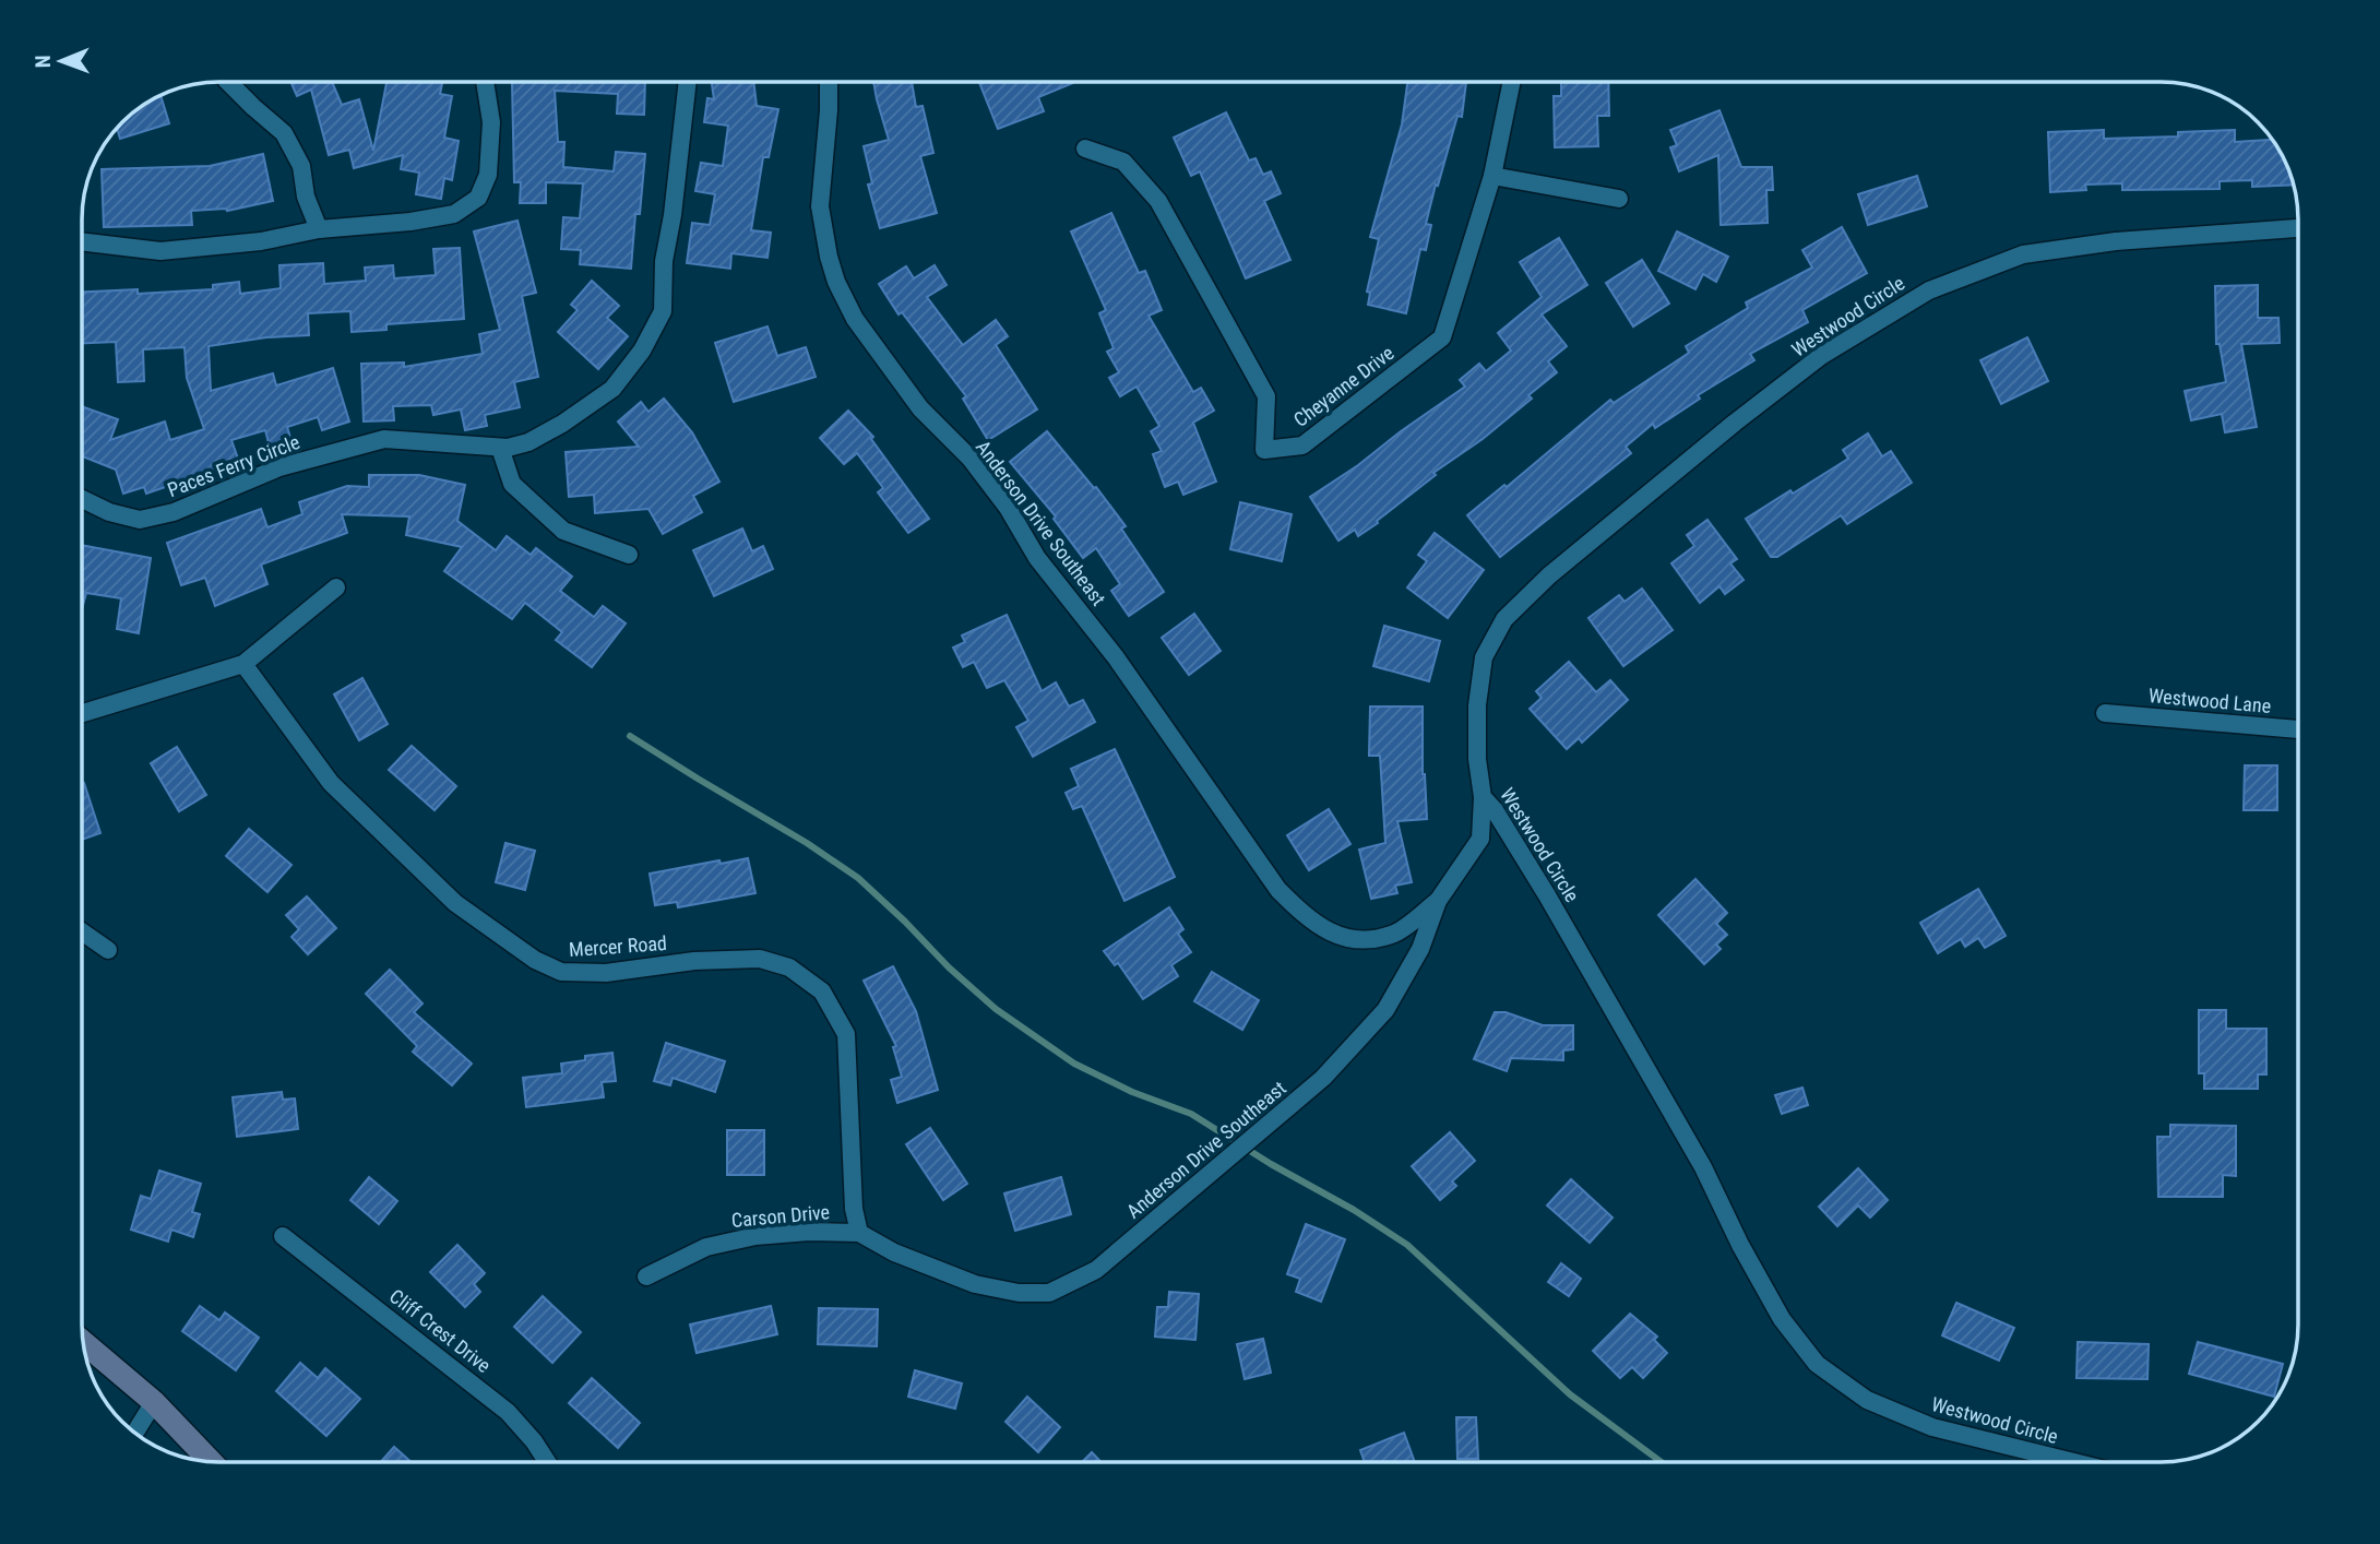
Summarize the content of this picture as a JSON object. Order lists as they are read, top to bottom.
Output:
{
  "streets": {
    "street": [
      "Westwood Circle",
      "Cheyanne Drive",
      "Paces Ferry Circle",
      "Anderson Drive Southeast",
      "Westwood Lane",
      "Mercer Road",
      "Carson Drive",
      "Cliff Crest Drive"
    ]
  },
  "crossings": [
    ["Westwood Circle", "Anderson Drive Southeast"],
    ["Anderson Drive Southeast", "Carson Drive"],
    ["Mercer Road", "Carson Drive"]
  ],
  "north": "left"
}
